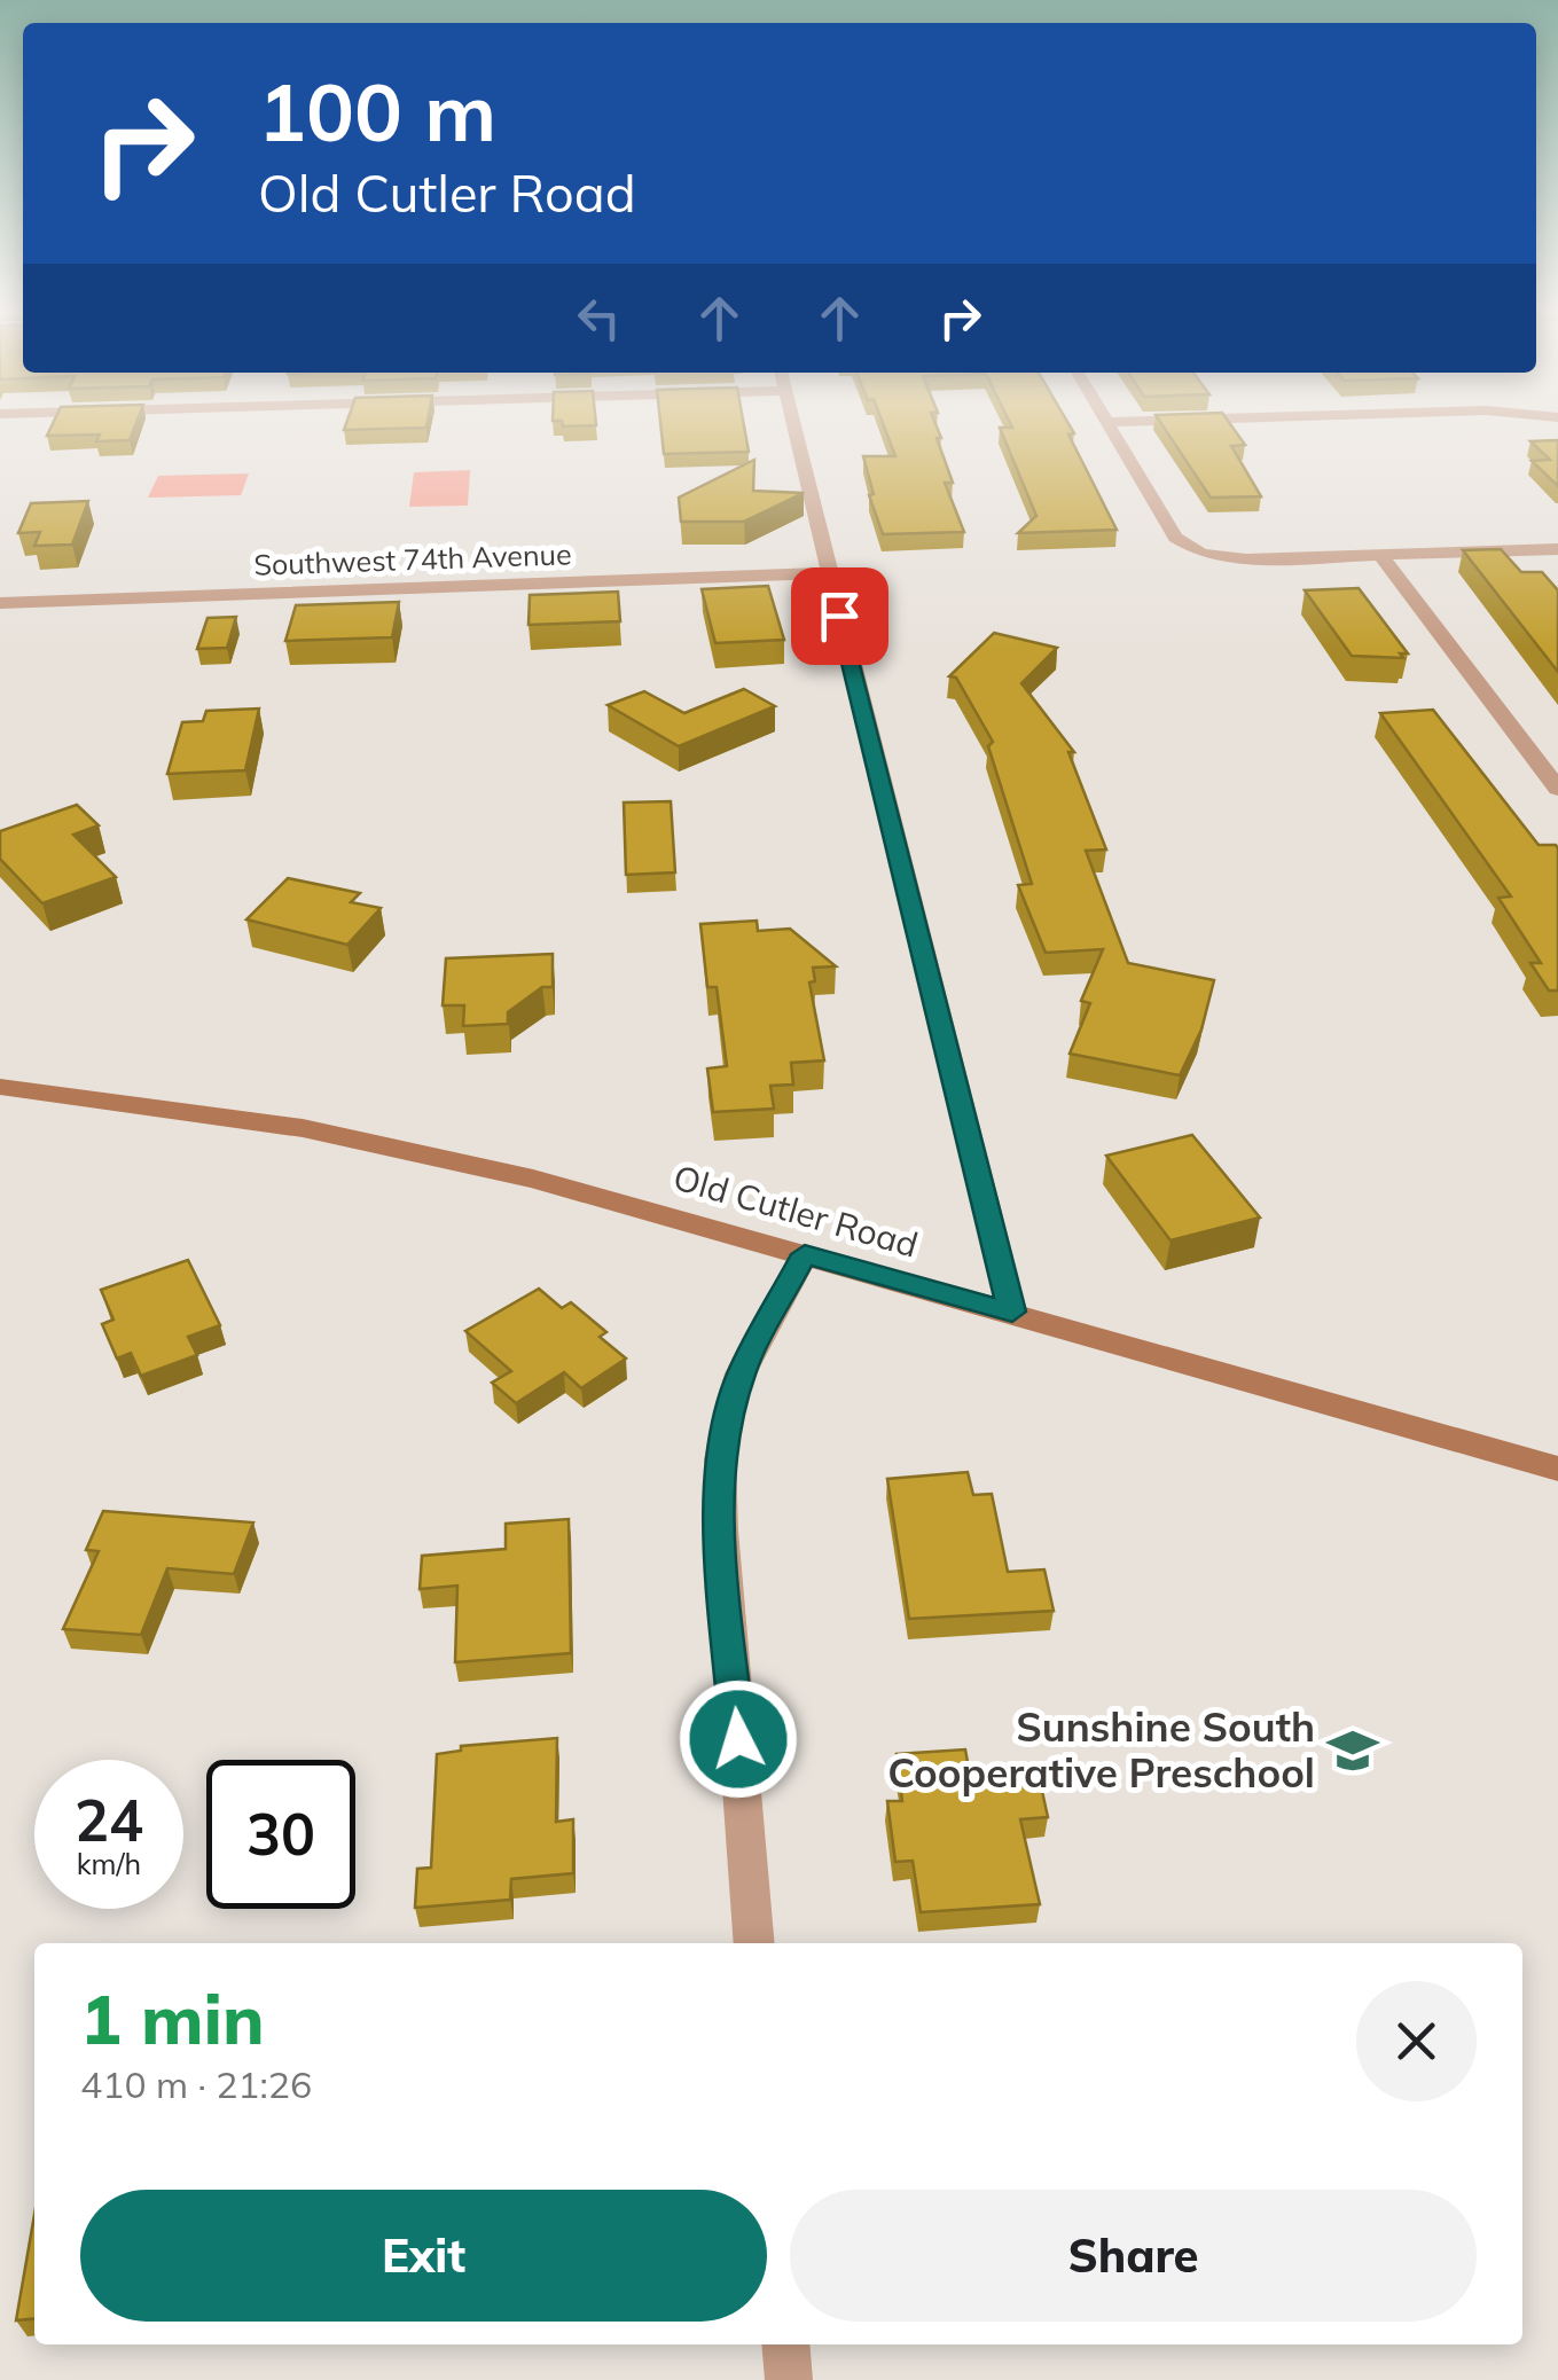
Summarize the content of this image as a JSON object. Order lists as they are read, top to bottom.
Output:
{
  "streets": {
    "main road": ["Old Cutler Road"],
    "street": ["Southwest 74th Avenue"]
  },
  "places": {
    "school or university": ["Sunshine South Cooperative Preschool"]
  },
  "page": {
    "turn": ["100 m", "Old Cutler Road"],
    "speed": "24 km/h",
    "limit": "30",
    "heading": ["1 min", "410 m · 21:26"],
    "buttons": ["Exit", "Share"]
  }
}
